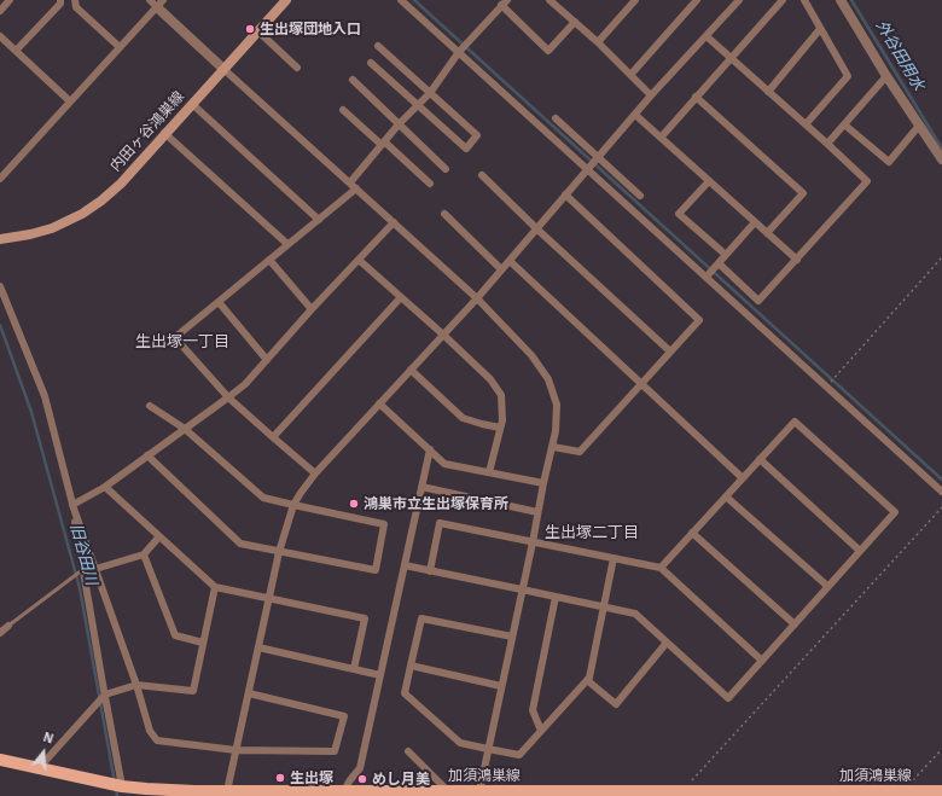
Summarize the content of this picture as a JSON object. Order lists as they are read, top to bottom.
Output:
{
  "streets": {
    "main road": ["内田ヶ谷鴻巣線", "加須鴻巣線"]
  },
  "districts": ["生出塚一丁目", "生出塚二丁目"],
  "water": ["外谷田用水", "旧谷田川"],
  "places": [
    "生出塚団地入口",
    "鴻巣市立生出塚保育所",
    "生出塚",
    "めし月美"
  ],
  "north": "top"
}
